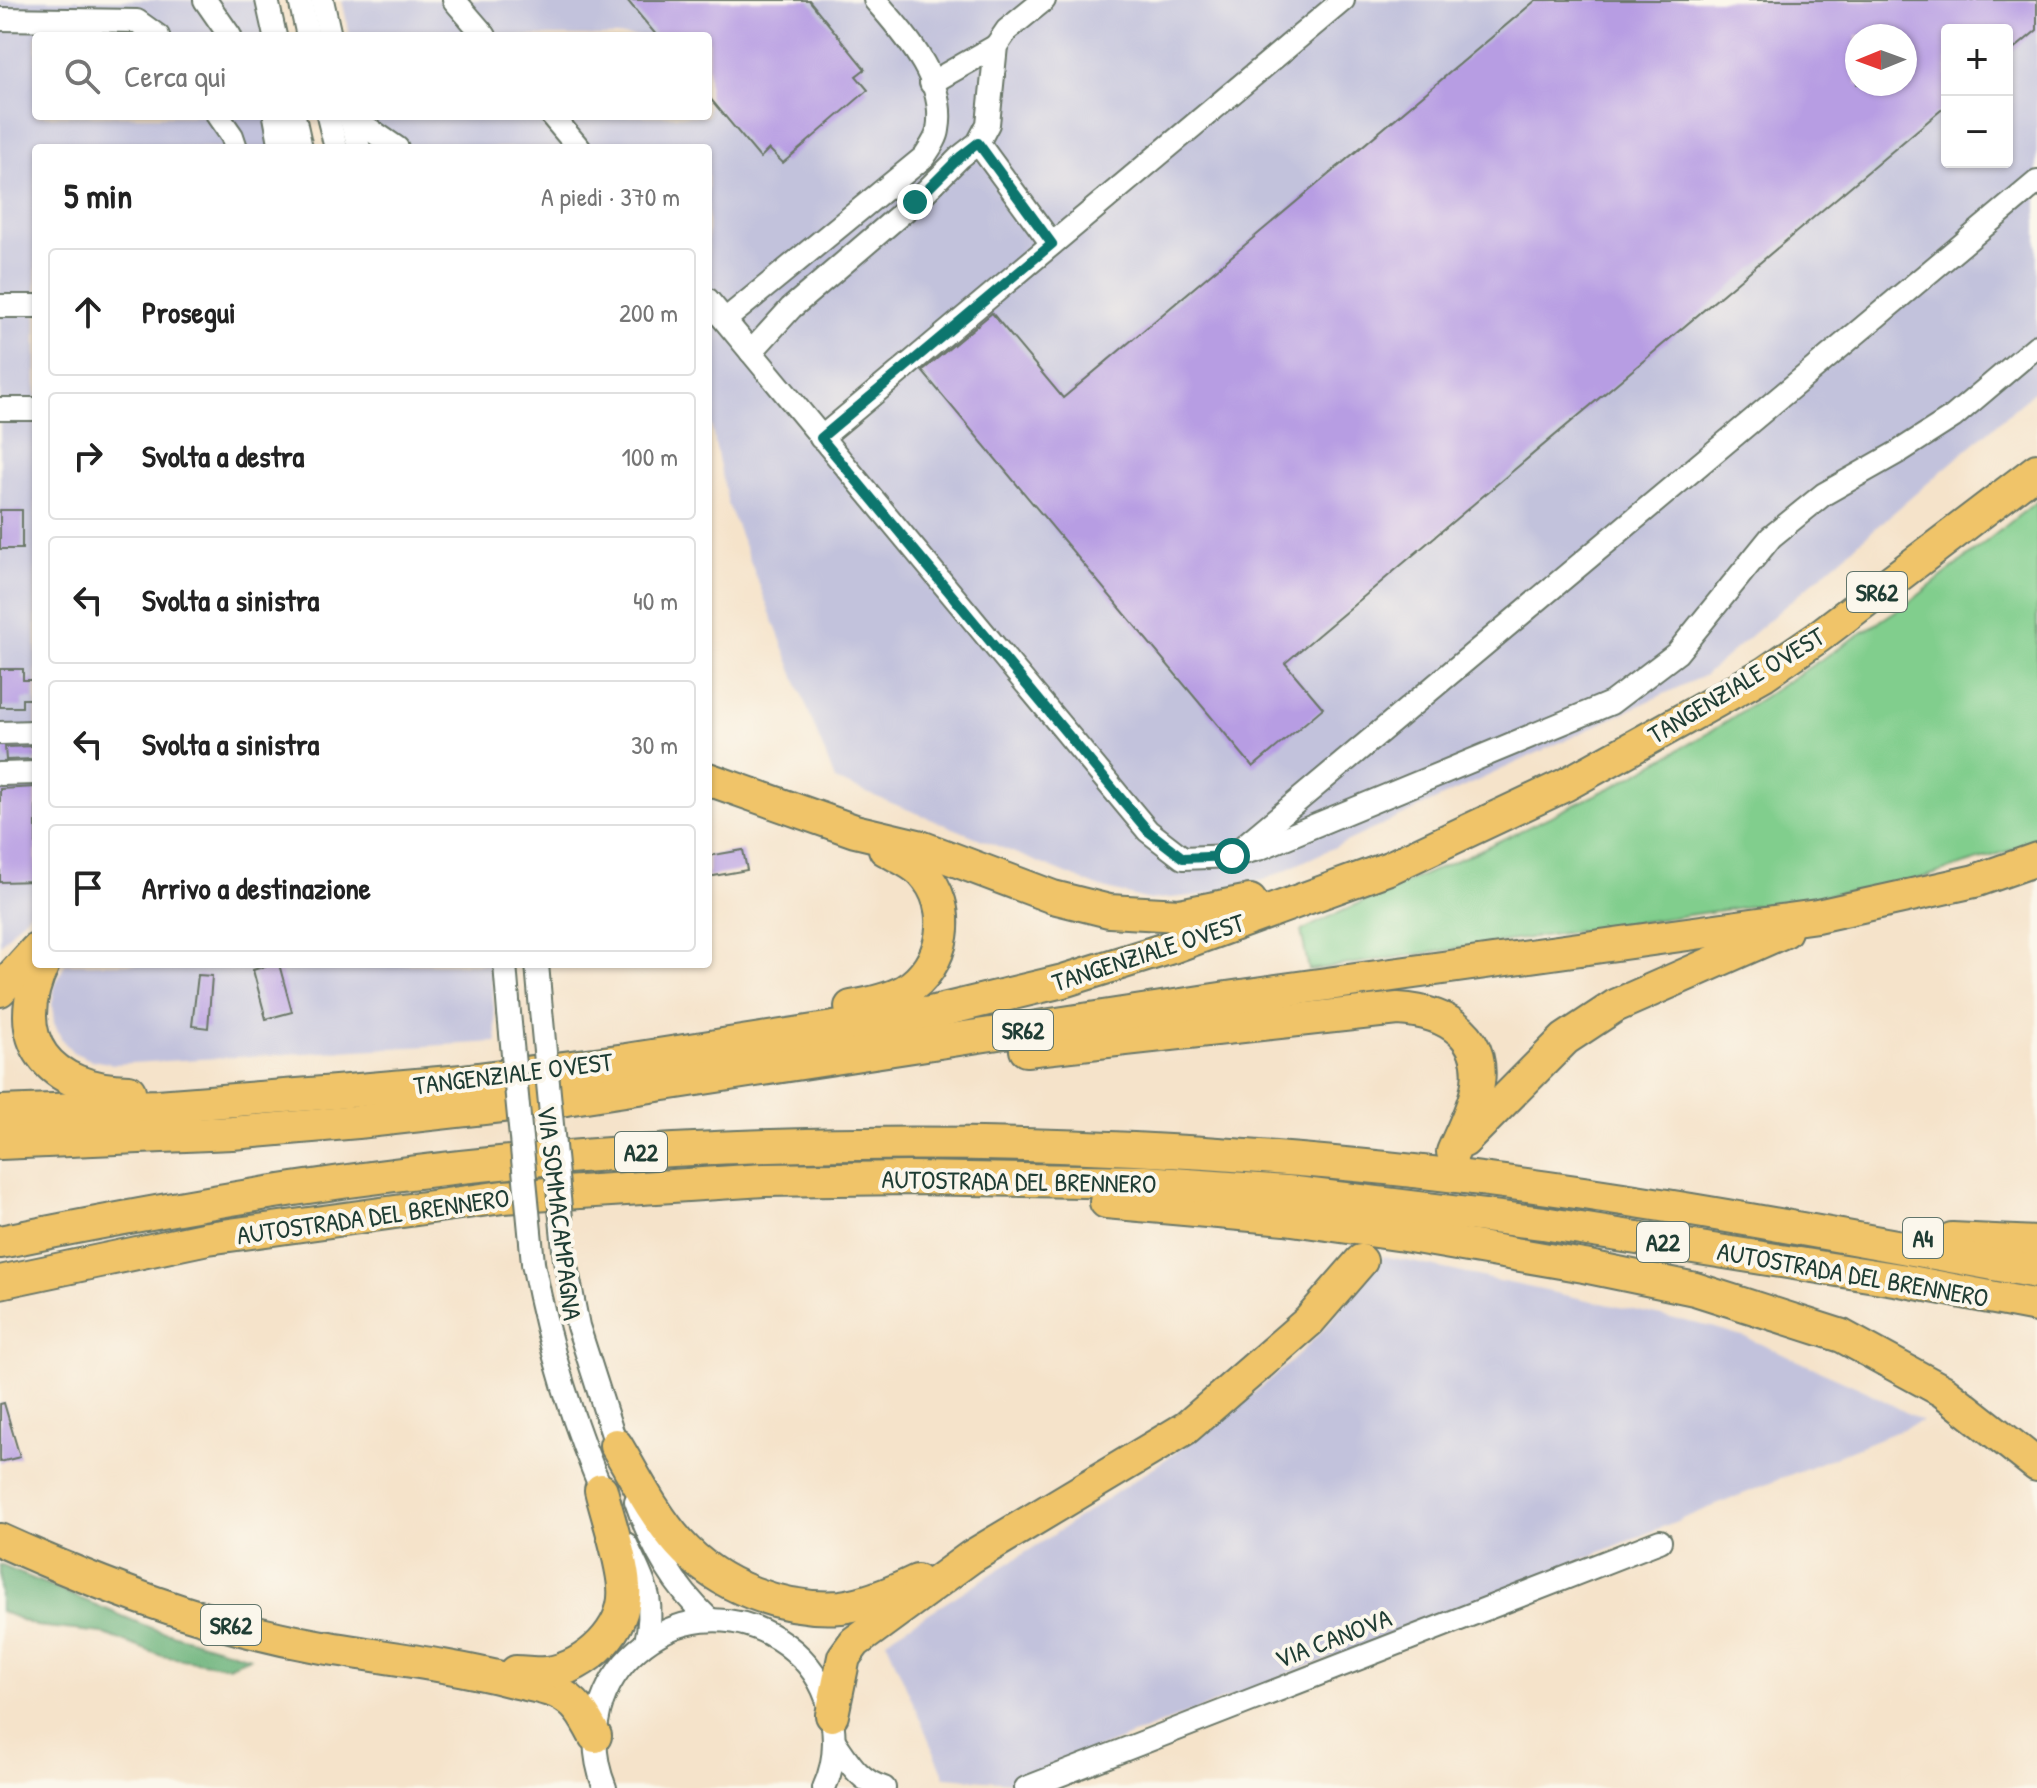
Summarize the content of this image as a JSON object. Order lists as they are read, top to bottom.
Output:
{
  "streets": {
    "highway": [
      "SR62",
      "TANGENZIALE OVEST",
      "A22",
      "AUTOSTRADA DEL BRENNERO",
      "A4"
    ],
    "street": ["VIA SOMMACAMPAGNA", "VIA CANOVA"]
  },
  "crossings": [
    ["SR62", "TANGENZIALE OVEST"],
    ["SR62", "VIA SOMMACAMPAGNA"],
    ["AUTOSTRADA DEL BRENNERO", "A4"]
  ],
  "north": "left",
  "page": {
    "map_buttons": ["+", "−"],
    "search": "Cerca qui",
    "heading": ["5 min", "A piedi · 370 m"],
    "list": [
      ["Prosegui", "200 m"],
      ["Svolta a destra", "100 m"],
      ["Svolta a sinistra", "40 m"],
      ["Svolta a sinistra", "30 m"],
      "Arrivo a destinazione"
    ]
  }
}
